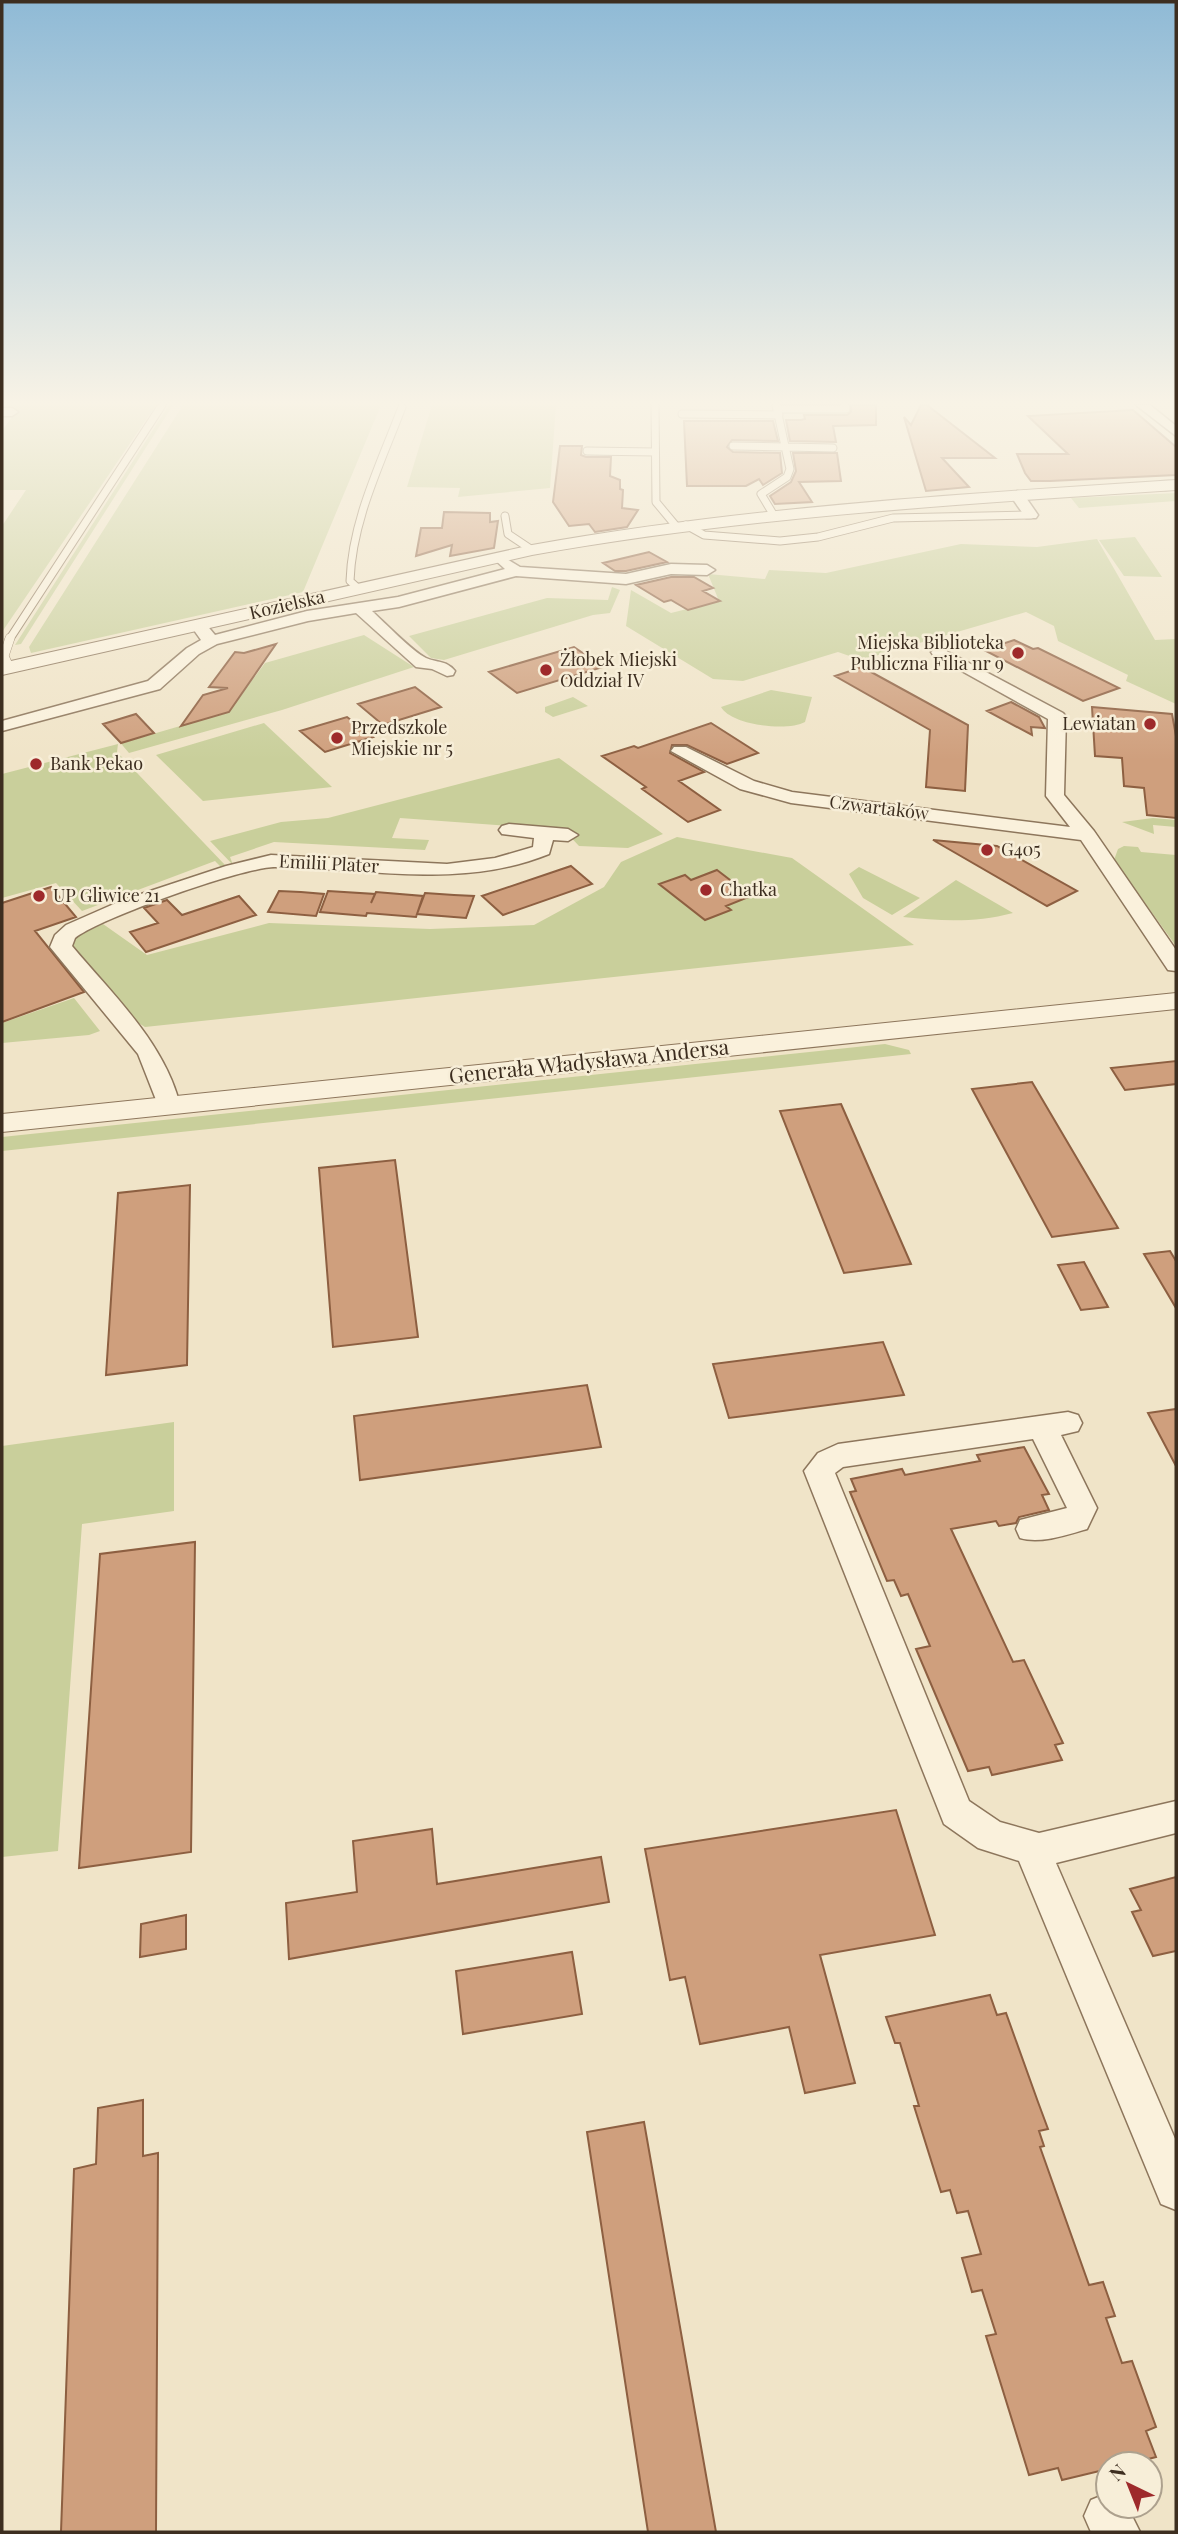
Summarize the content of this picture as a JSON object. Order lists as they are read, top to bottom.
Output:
{
  "streets": {
    "street": [
      "Kozielska",
      "Czwartaków",
      "Emilii Plater",
      "Generała Władysława Andersa"
    ]
  },
  "crossings": [
    ["Emilii Plater", "Generała Władysława Andersa"]
  ],
  "places": [
    "Miejska Biblioteka Publiczna Filia nr 9",
    "Żłobek Miejski Oddział IV",
    "Lewiatan",
    "Przedszkole Miejskie nr 5",
    "Bank Pekao",
    "G405",
    "Chatka",
    "UP Gliwice 21"
  ],
  "north": "top left"
}
